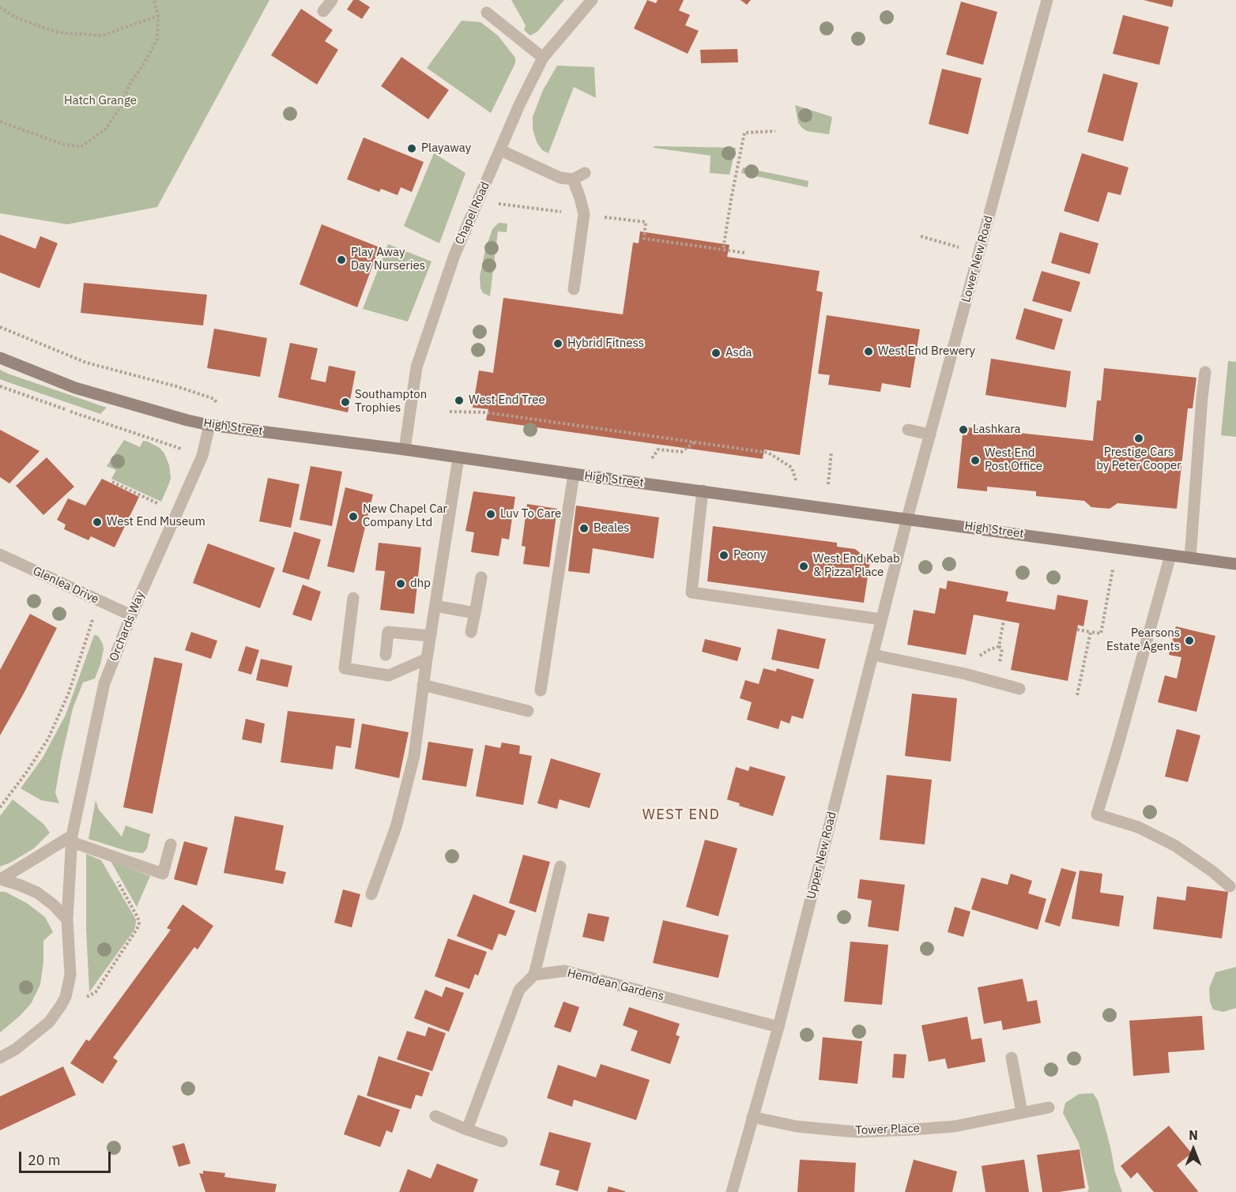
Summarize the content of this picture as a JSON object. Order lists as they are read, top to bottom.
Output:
{
  "streets": {
    "main road": ["High Street"],
    "street": [
      "Chapel Road",
      "Lower New Road",
      "Glenlea Drive",
      "Orchards Way",
      "Upper New Road",
      "Hemdean Gardens",
      "Tower Place"
    ]
  },
  "crossings": [
    ["Chapel Road", "High Street"],
    ["Lower New Road", "High Street"],
    ["Lower New Road", "Upper New Road"],
    ["High Street", "Orchards Way"],
    ["High Street", "Upper New Road"],
    ["Glenlea Drive", "Orchards Way"],
    ["Upper New Road", "Hemdean Gardens"],
    ["Upper New Road", "Tower Place"]
  ],
  "districts": ["WEST END"],
  "parks": ["Hatch Grange"],
  "places": [
    "Playaway",
    "Play Away Day Nurseries",
    "Hybrid Fitness",
    "West End Brewery",
    "Asda",
    "West End Tree",
    "Southampton Trophies",
    "Lashkara",
    "Prestige Cars by Peter Cooper",
    "West End Post Office",
    "Luv To Care",
    "New Chapel Car Company Ltd",
    "West End Museum",
    "Beales",
    "Peony",
    "West End Kebab & Pizza Place",
    "dhp",
    "Pearsons Estate Agents"
  ],
  "scale_bar": "20 m",
  "north": "top"
}
